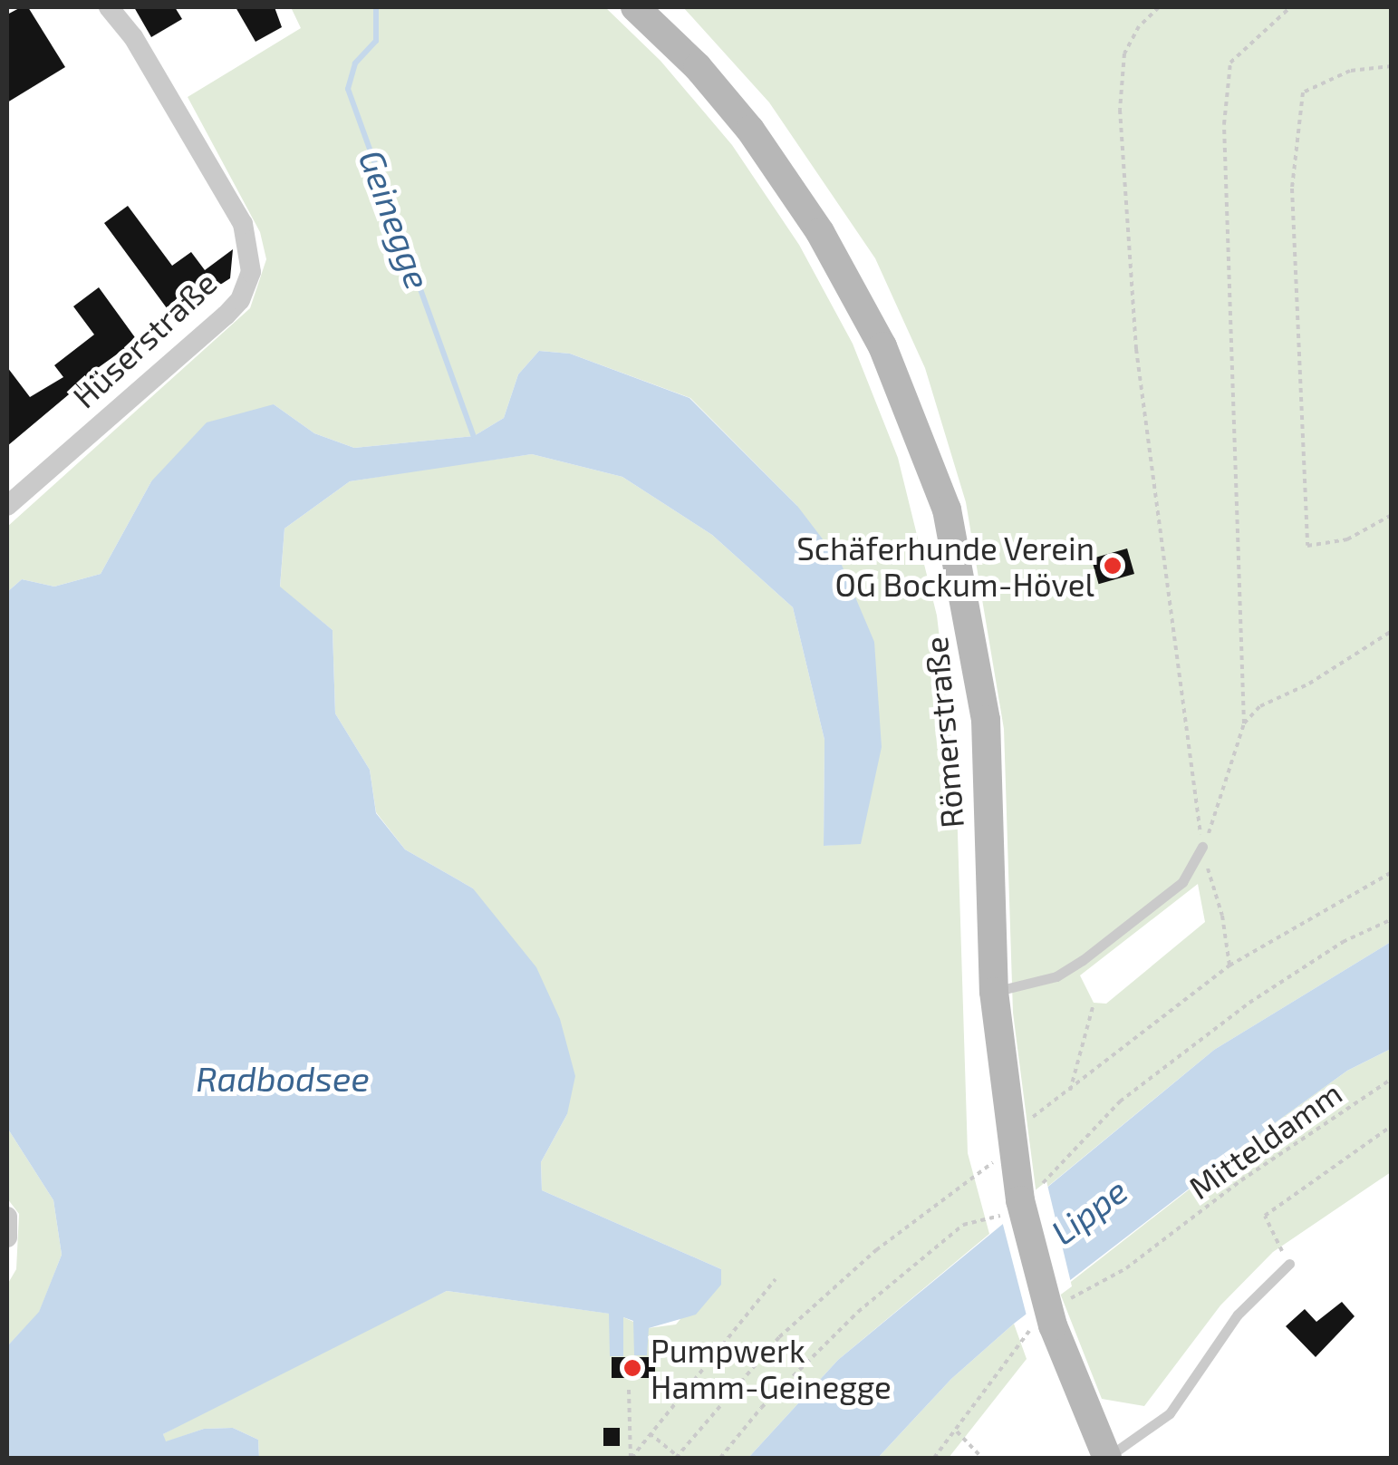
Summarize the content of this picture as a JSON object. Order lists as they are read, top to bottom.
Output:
{
  "streets": {
    "main road": ["Römerstraße"],
    "street": ["Hüserstraße"],
    "path": ["Mitteldamm"]
  },
  "water": ["Geinegge", "Radbodsee", "Lippe"],
  "places": ["Schäferhunde Verein OG Bockum-Hövel", "Pumpwerk Hamm-Geinegge"]
}
